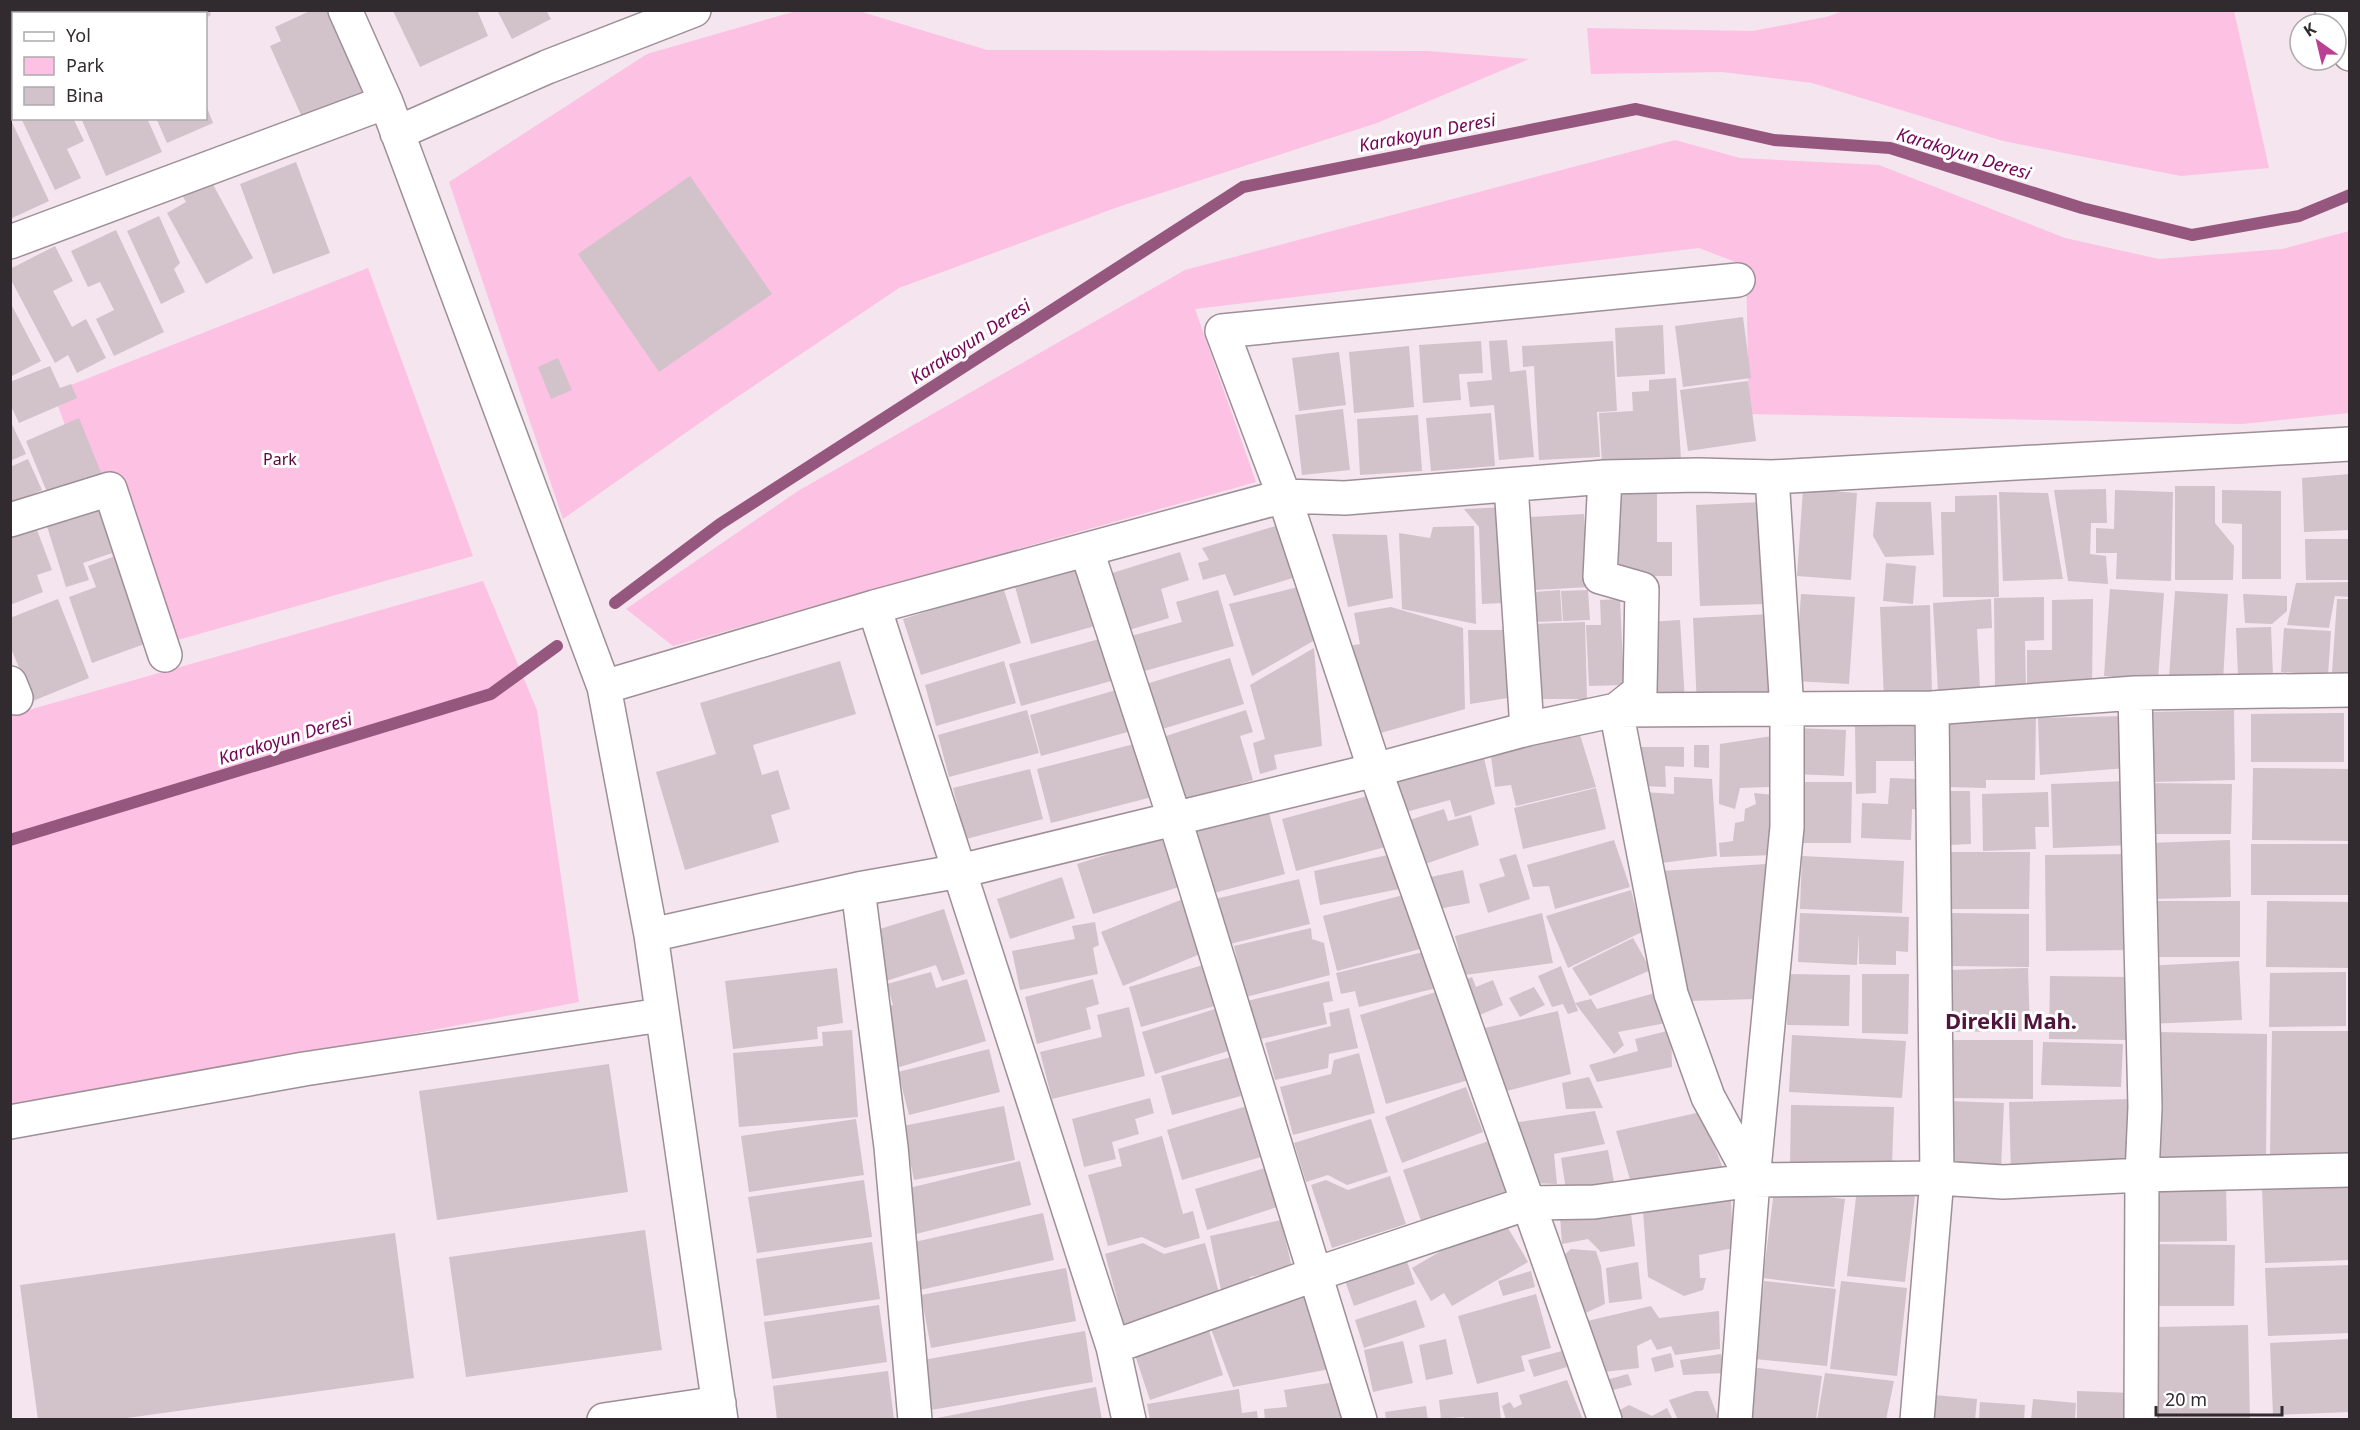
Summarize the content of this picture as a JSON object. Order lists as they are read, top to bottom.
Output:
{
  "districts": ["Direkli Mah."],
  "water": ["Karakoyun Deresi"],
  "parks": ["Park"],
  "legend": ["Yol", "Park", "Bina"],
  "scale_bar": "20 m",
  "north": "top left"
}
